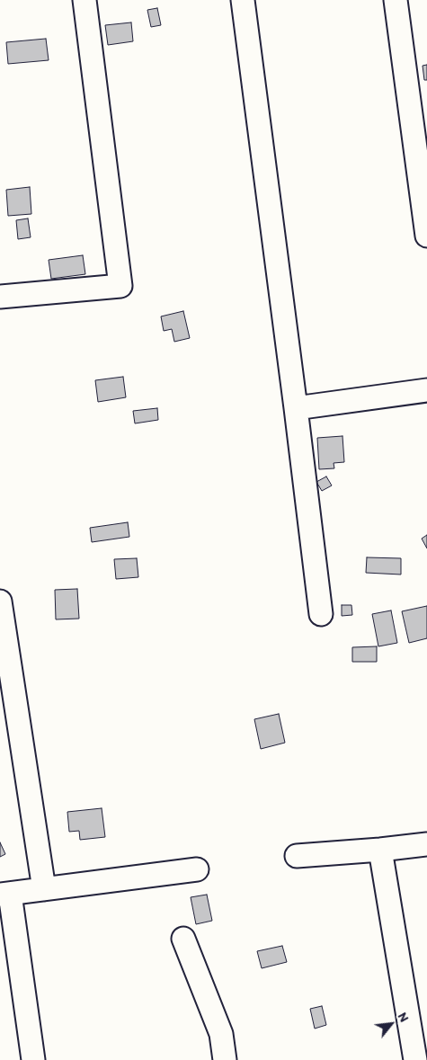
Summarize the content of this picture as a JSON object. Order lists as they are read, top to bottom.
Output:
{
  "north": "top right"
}
